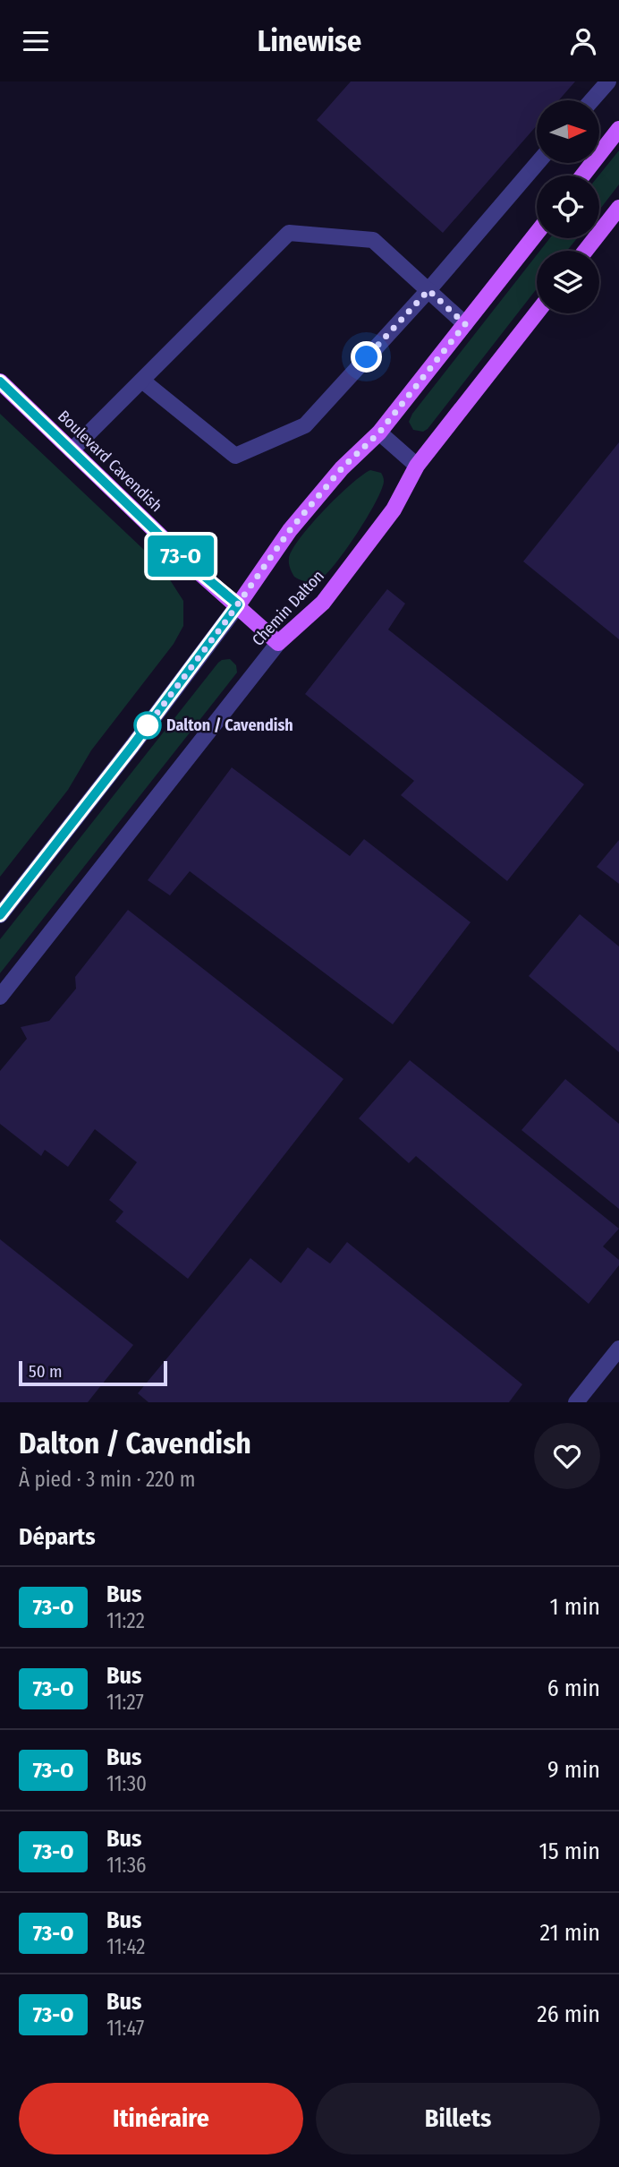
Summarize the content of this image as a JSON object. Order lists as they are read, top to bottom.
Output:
{
  "streets": {
    "main road": ["Boulevard Cavendish", "Chemin Dalton"]
  },
  "crossings": [
    ["Boulevard Cavendish", "Chemin Dalton"]
  ],
  "places": ["Dalton / Cavendish"],
  "lines": ["bus line 73-O"],
  "scale_bar": "50 m",
  "north": "right",
  "page": {
    "header": "Linewise",
    "on_map": "73-O",
    "scale": "50 m",
    "heading": [
      ["Dalton / Cavendish", "À pied · 3 min · 220 m"],
      "Départs"
    ],
    "list": [
      {
        "mark": "73-O",
        "name": "Bus",
        "note": "11:22",
        "value": "1 min"
      },
      {
        "mark": "73-O",
        "name": "Bus",
        "note": "11:27",
        "value": "6 min"
      },
      {
        "mark": "73-O",
        "name": "Bus",
        "note": "11:30",
        "value": "9 min"
      },
      {
        "mark": "73-O",
        "name": "Bus",
        "note": "11:36",
        "value": "15 min"
      },
      {
        "mark": "73-O",
        "name": "Bus",
        "note": "11:42",
        "value": "21 min"
      },
      {
        "mark": "73-O",
        "name": "Bus",
        "note": "11:47",
        "value": "26 min"
      }
    ],
    "buttons": ["Itinéraire", "Billets"]
  }
}
